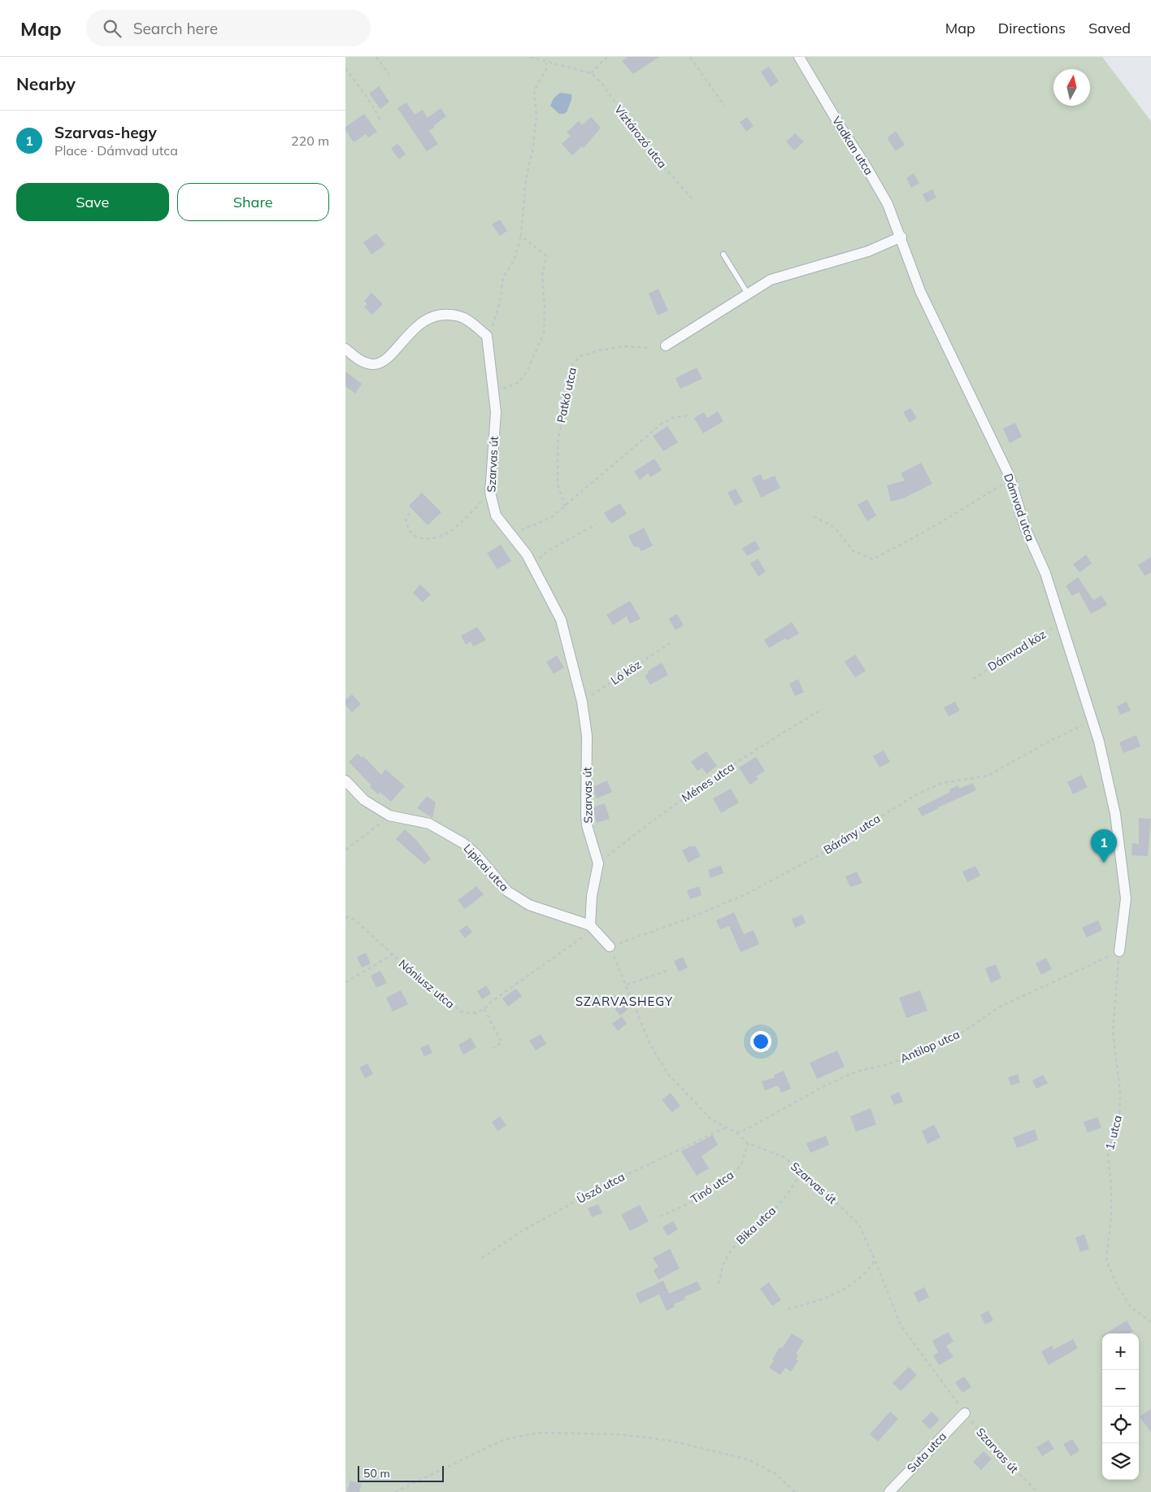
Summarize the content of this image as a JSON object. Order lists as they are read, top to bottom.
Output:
{
  "streets": {
    "street": [
      "Vadkan utca",
      "Szarvas út",
      "Dámvad utca",
      "Lipicai utca",
      "Suta utca"
    ],
    "path": [
      "Víztározó utca",
      "Patkó utca",
      "Dámvad köz",
      "Ló köz",
      "Ménes utca",
      "Bárány utca",
      "Nóniusz utca",
      "Antilop utca",
      "1. utca",
      "Tinó utca",
      "Üsző utca",
      "Bika utca"
    ]
  },
  "crossings": [
    ["Vadkan utca", "Dámvad utca"],
    ["Szarvas út", "Ló köz"],
    ["Szarvas út", "Ménes utca"],
    ["Szarvas út", "Bárány utca"],
    ["Szarvas út", "Lipicai utca"],
    ["Szarvas út", "Nóniusz utca"],
    ["Szarvas út", "Antilop utca"],
    ["Szarvas út", "Tinó utca"],
    ["Szarvas út", "Üsző utca"],
    ["Szarvas út", "Bika utca"],
    ["Szarvas út", "Suta utca"],
    ["Dámvad utca", "Dámvad köz"],
    ["Dámvad utca", "Bárány utca"],
    ["Dámvad utca", "Antilop utca"],
    ["Dámvad utca", "1. utca"],
    ["Lipicai utca", "Nóniusz utca"],
    ["Antilop utca", "1. utca"]
  ],
  "districts": ["SZARVASHEGY"],
  "scale_bar": "50 m",
  "north": "top",
  "page": {
    "header": "Map",
    "search": "Search here",
    "nav": ["Map", "Directions", "Saved"],
    "heading": "Nearby",
    "list": [
      {
        "mark": "1",
        "name": "Szarvas-hegy",
        "note": "Place · Dámvad utca",
        "value": "220 m"
      }
    ],
    "buttons": ["Save", "Share"],
    "pins": "1",
    "map_buttons": ["+", "−"],
    "scale": "50 m"
  }
}
